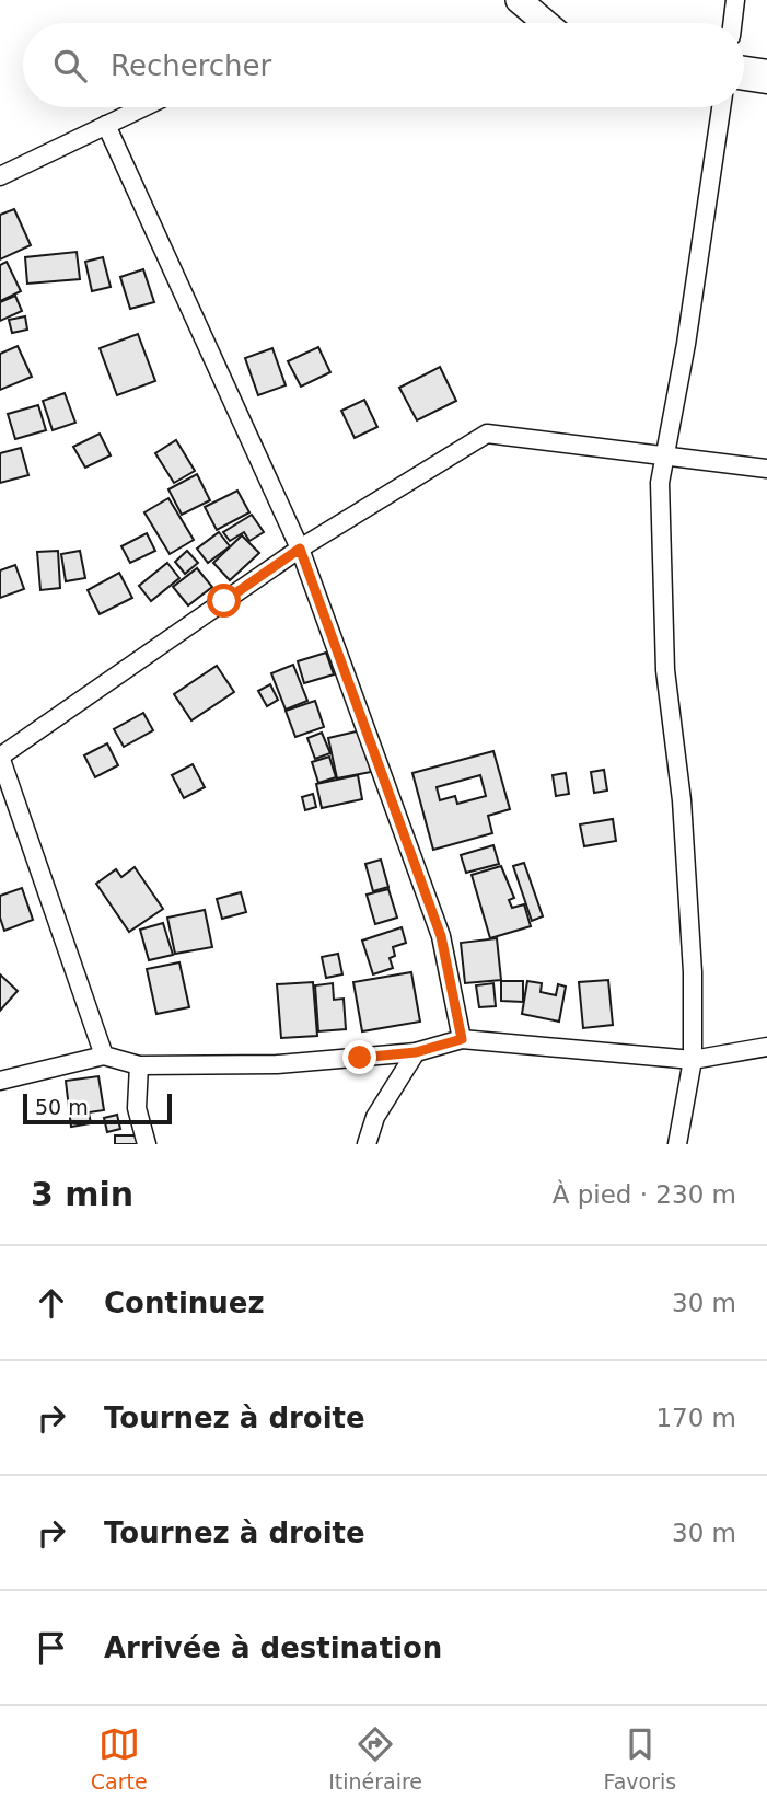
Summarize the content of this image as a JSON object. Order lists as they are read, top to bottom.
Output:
{
  "scale_bar": "50 m",
  "page": {
    "search": "Rechercher",
    "scale": "50 m",
    "heading": ["3 min", "À pied · 230 m"],
    "list": [
      ["Continuez", "30 m"],
      ["Tournez à droite", "170 m"],
      ["Tournez à droite", "30 m"],
      "Arrivée à destination"
    ],
    "nav": ["Carte", "Itinéraire", "Favoris"]
  }
}
